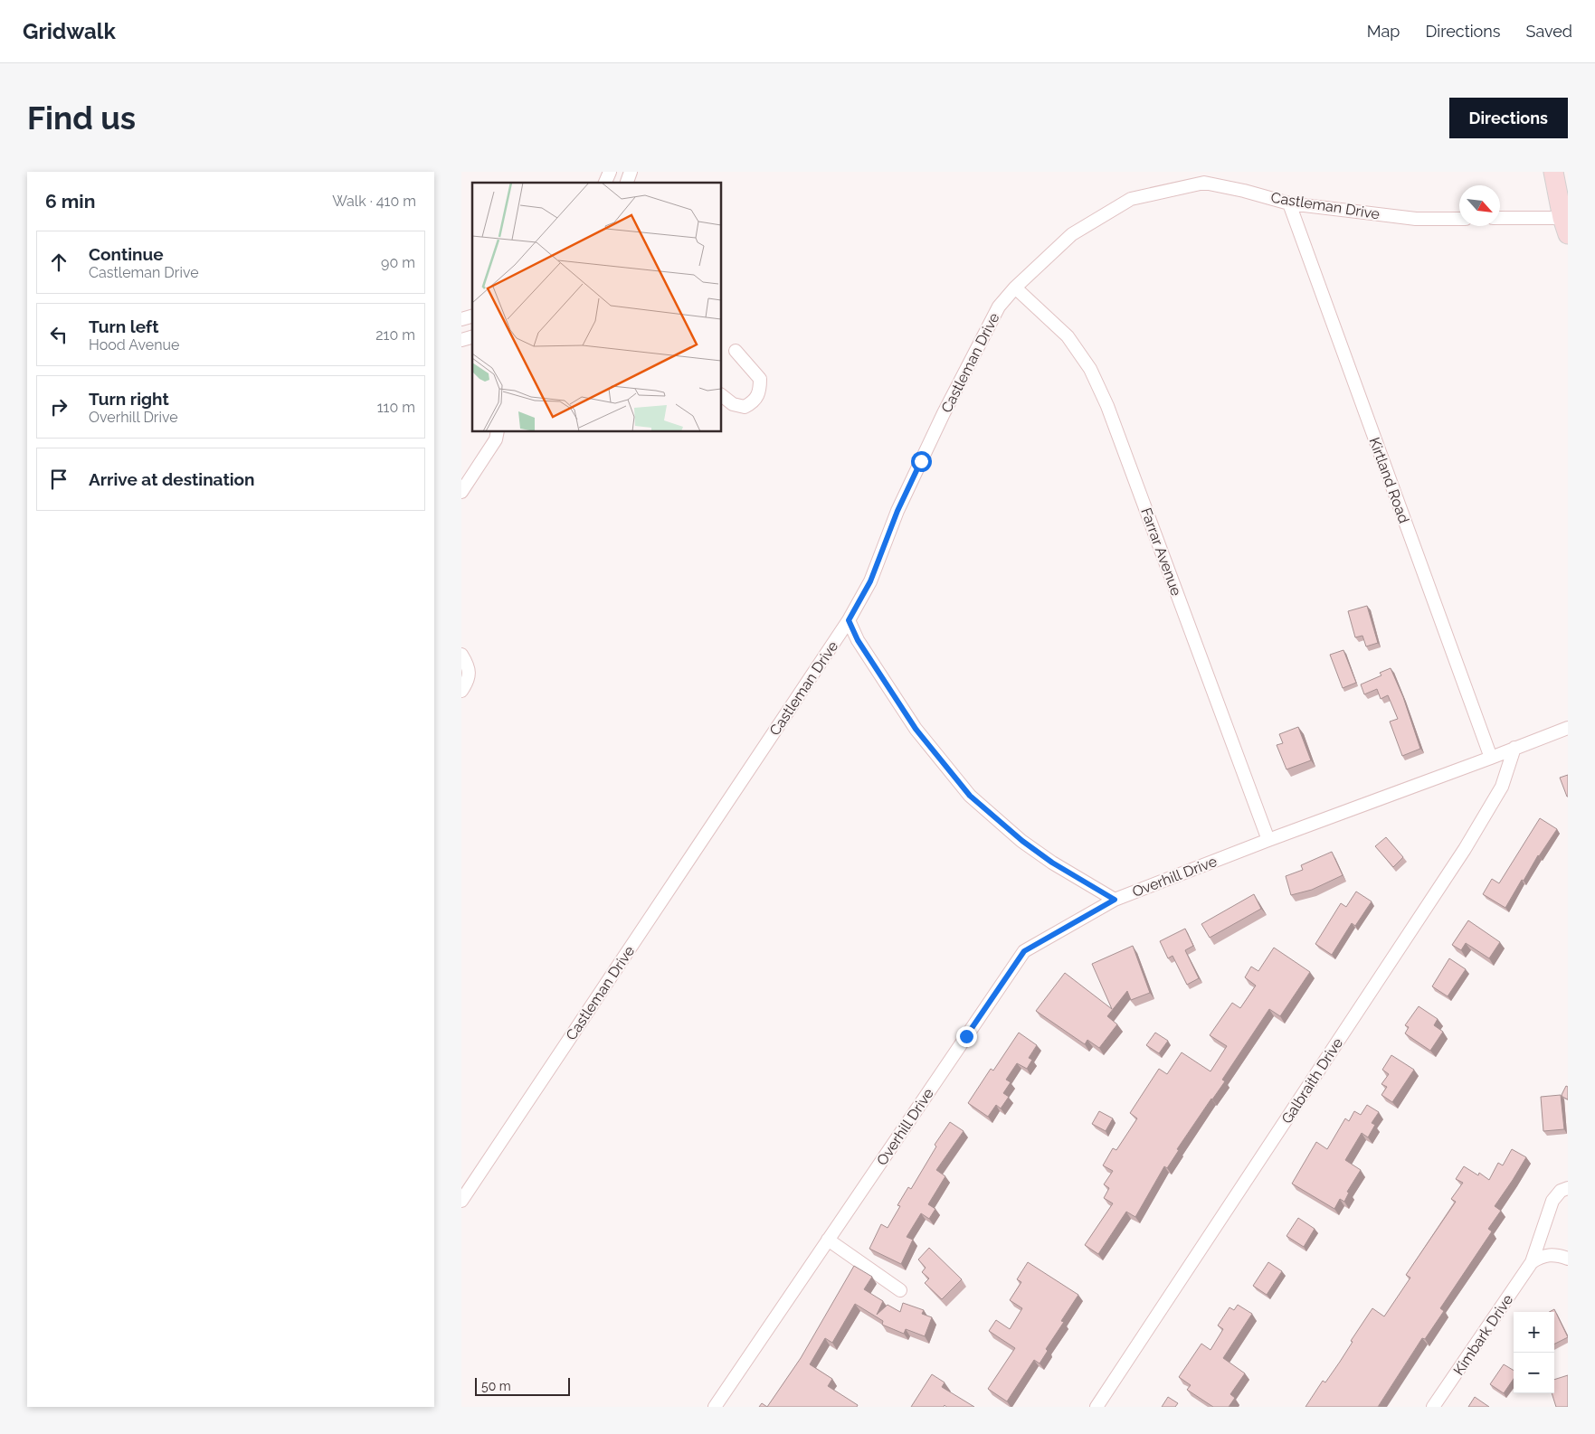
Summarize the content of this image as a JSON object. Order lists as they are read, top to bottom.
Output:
{
  "streets": {
    "street": [
      "Castleman Drive",
      "Kirtland Road",
      "Farrar Avenue",
      "Overhill Drive",
      "Galbraith Drive",
      "Kimbark Drive"
    ]
  },
  "crossings": [
    ["Castleman Drive", "Kirtland Road"],
    ["Castleman Drive", "Farrar Avenue"],
    ["Kirtland Road", "Overhill Drive"],
    ["Farrar Avenue", "Overhill Drive"],
    ["Overhill Drive", "Galbraith Drive"]
  ],
  "scale_bar": "50 m",
  "north": "bottom right",
  "page": {
    "header": "Gridwalk",
    "nav": ["Map", "Directions", "Saved"],
    "buttons": "Directions",
    "title": "Find us",
    "heading": ["6 min", "Walk · 410 m"],
    "list": [
      ["Continue", "Castleman Drive", "90 m"],
      ["Turn left", "Hood Avenue", "210 m"],
      ["Turn right", "Overhill Drive", "110 m"],
      "Arrive at destination"
    ],
    "map_buttons": ["+", "−"],
    "scale": "50 m"
  }
}
